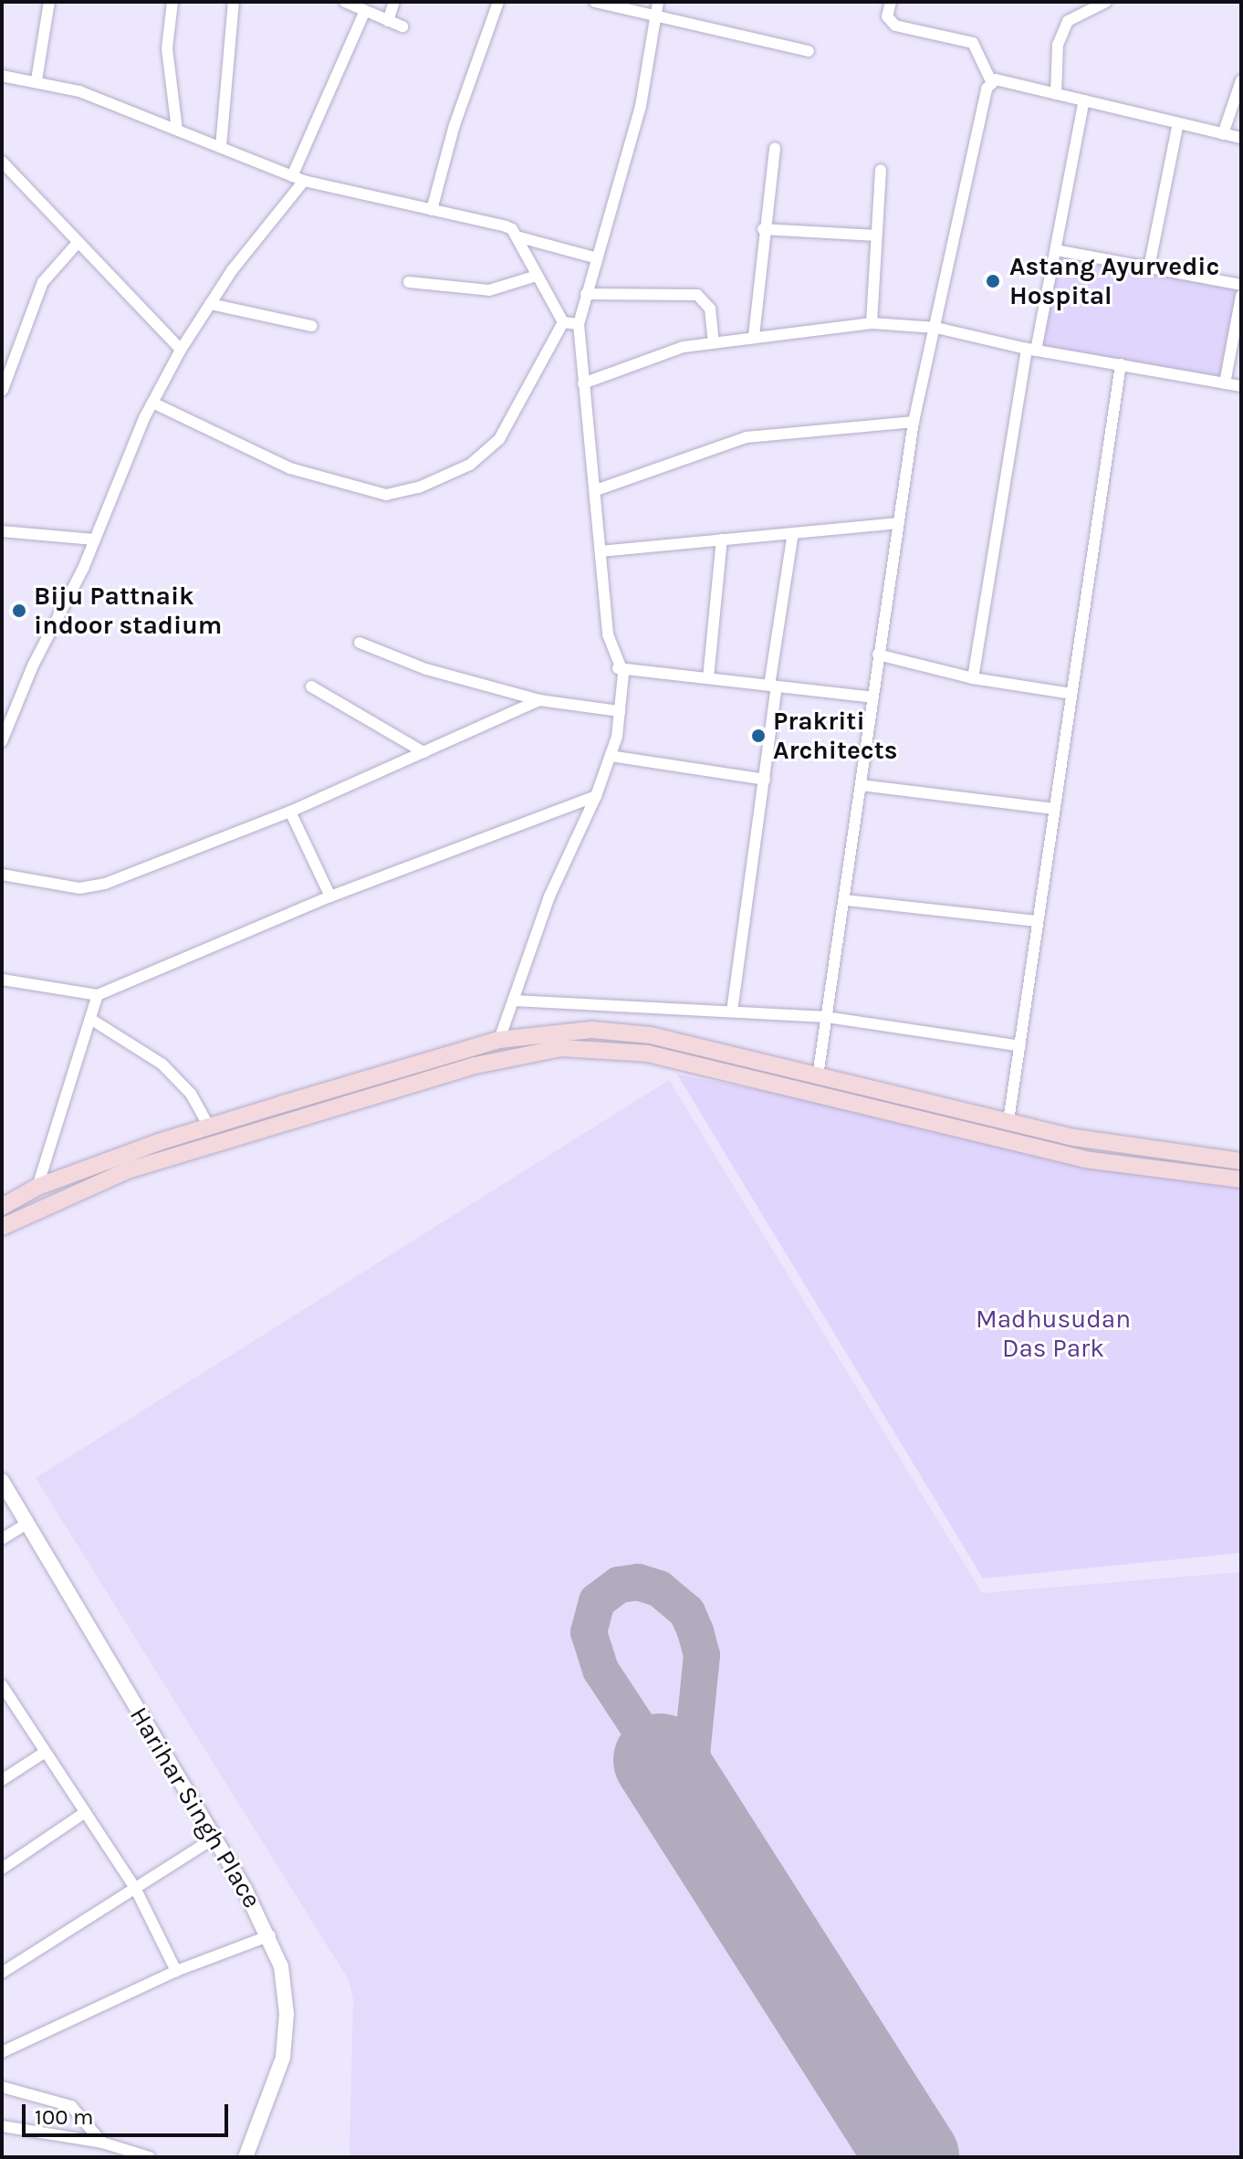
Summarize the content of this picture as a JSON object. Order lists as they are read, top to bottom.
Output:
{
  "streets": {
    "street": ["Harihar Singh Place"]
  },
  "parks": ["Madhusudan Das Park"],
  "places": ["Astang Ayurvedic Hospital", "Biju Pattnaik indoor stadium", "Prakriti Architects"],
  "scale_bar": "100 m"
}
